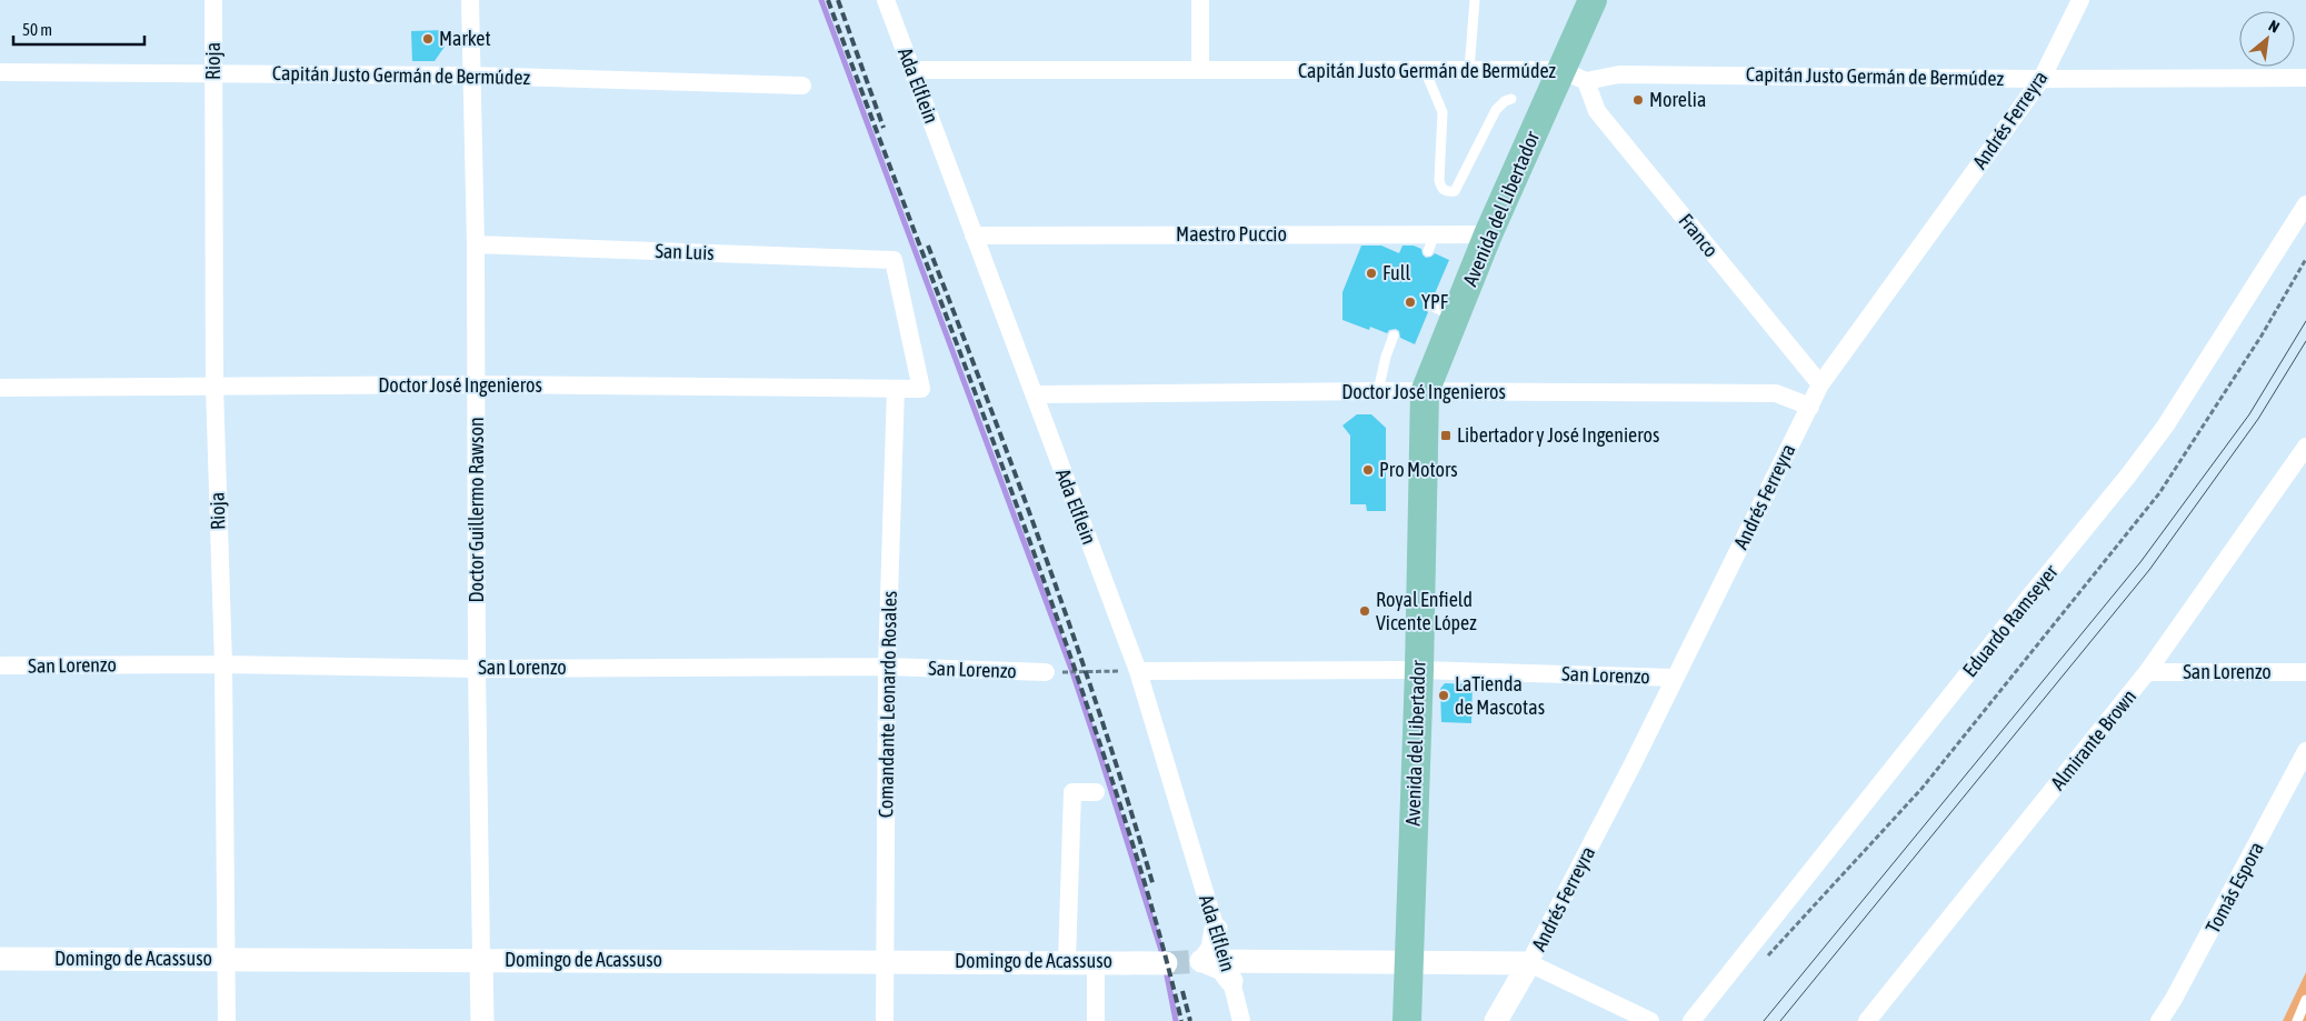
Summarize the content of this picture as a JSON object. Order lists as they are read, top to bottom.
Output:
{
  "streets": {
    "main road": ["Avenida del Libertador"],
    "street": [
      "Rioja",
      "Capitán Justo Germán de Bermúdez",
      "Ada Elflein",
      "Andrés Ferreyra",
      "Maestro Puccio",
      "Franco",
      "San Luis",
      "Doctor José Ingenieros",
      "Doctor Guillermo Rawson",
      "Eduardo Ramseyer",
      "San Lorenzo",
      "Comandante Leonardo Rosales",
      "Almirante Brown",
      "Tomás Espora",
      "Domingo de Acassuso"
    ]
  },
  "crossings": [
    ["Rioja", "Capitán Justo Germán de Bermúdez"],
    ["Rioja", "Doctor José Ingenieros"],
    ["Rioja", "San Lorenzo"],
    ["Rioja", "Domingo de Acassuso"],
    ["Capitán Justo Germán de Bermúdez", "Ada Elflein"],
    ["Capitán Justo Germán de Bermúdez", "Andrés Ferreyra"],
    ["Capitán Justo Germán de Bermúdez", "Avenida del Libertador"],
    ["Capitán Justo Germán de Bermúdez", "Franco"],
    ["Capitán Justo Germán de Bermúdez", "Doctor Guillermo Rawson"],
    ["Ada Elflein", "Maestro Puccio"],
    ["Ada Elflein", "Doctor José Ingenieros"],
    ["Ada Elflein", "San Lorenzo"],
    ["Andrés Ferreyra", "Franco"],
    ["Andrés Ferreyra", "Doctor José Ingenieros"],
    ["Andrés Ferreyra", "San Lorenzo"],
    ["Avenida del Libertador", "Maestro Puccio"],
    ["Avenida del Libertador", "Franco"],
    ["Avenida del Libertador", "Doctor José Ingenieros"],
    ["Avenida del Libertador", "San Lorenzo"],
    ["San Luis", "Doctor José Ingenieros"],
    ["San Luis", "Doctor Guillermo Rawson"],
    ["Doctor José Ingenieros", "Doctor Guillermo Rawson"],
    ["Doctor José Ingenieros", "Comandante Leonardo Rosales"],
    ["Doctor Guillermo Rawson", "San Lorenzo"],
    ["Doctor Guillermo Rawson", "Domingo de Acassuso"],
    ["San Lorenzo", "Comandante Leonardo Rosales"],
    ["San Lorenzo", "Almirante Brown"],
    ["Comandante Leonardo Rosales", "Domingo de Acassuso"]
  ],
  "places": {
    "other": [
      "Market",
      "Morelia",
      "Full",
      "YPF",
      "Pro Motors",
      "Royal Enfield Vicente López",
      "LaTienda de Mascotas"
    ],
    "transit": ["Libertador y José Ingenieros"]
  },
  "scale_bar": "50 m",
  "north": "top right"
}
